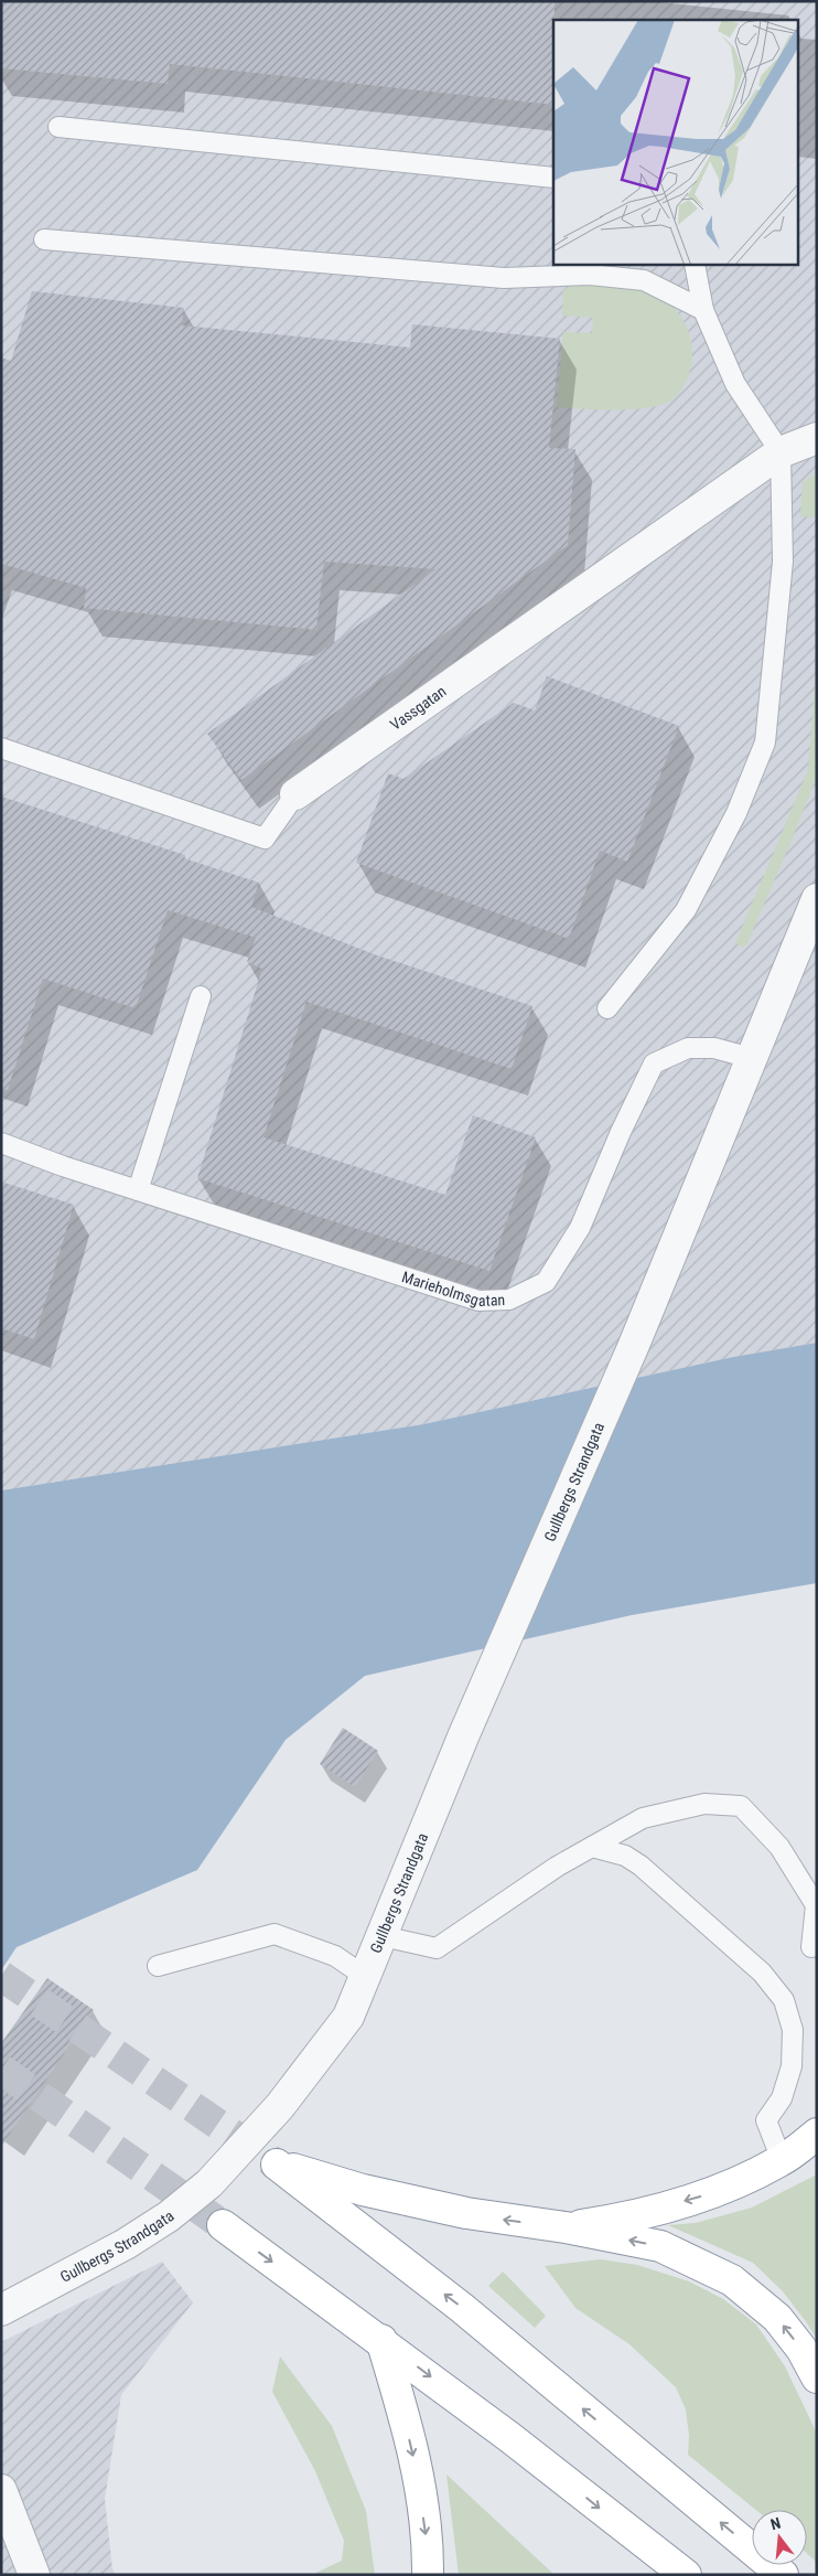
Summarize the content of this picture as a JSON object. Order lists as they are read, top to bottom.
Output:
{
  "streets": {
    "street": ["Vassgatan", "Gullbergs Strandgata"],
    "lane": ["Marieholmsgatan"]
  },
  "crossings": [
    ["Marieholmsgatan", "Gullbergs Strandgata"]
  ],
  "north": "top"
}
